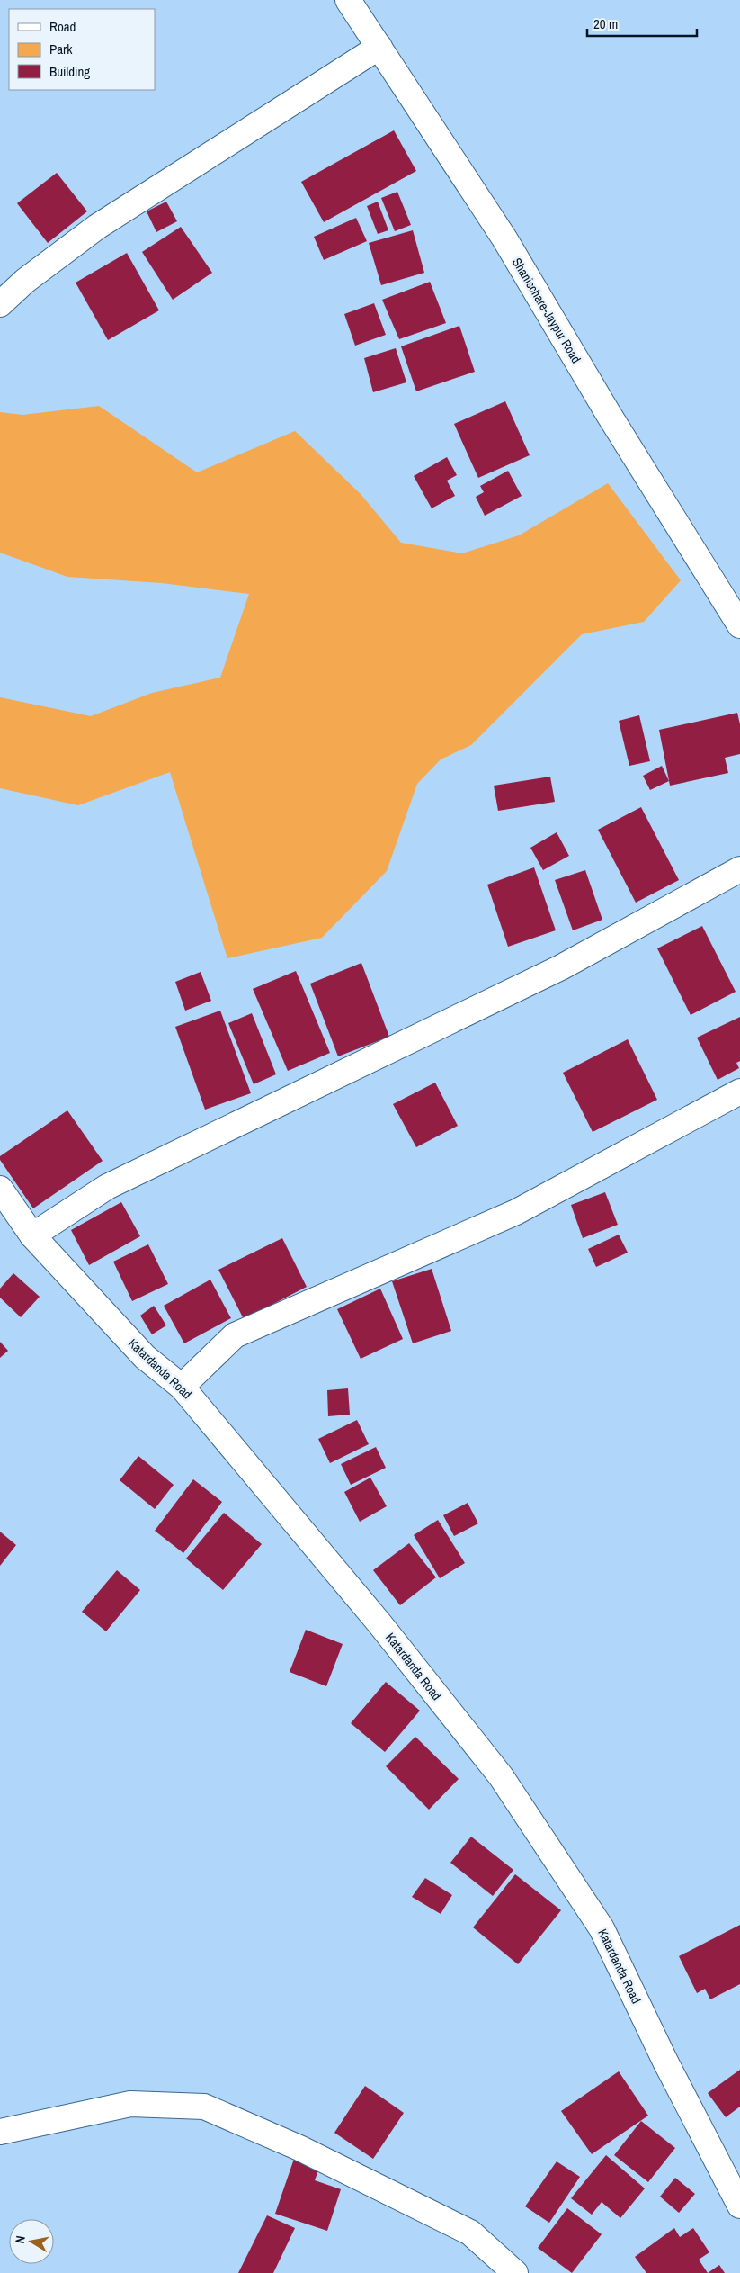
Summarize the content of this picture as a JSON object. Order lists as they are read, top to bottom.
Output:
{
  "streets": {
    "street": ["Shanischare-Jaypur Road", "Katardanda Road"]
  },
  "legend": ["Road", "Park", "Building"],
  "scale_bar": "20 m",
  "north": "left"
}
